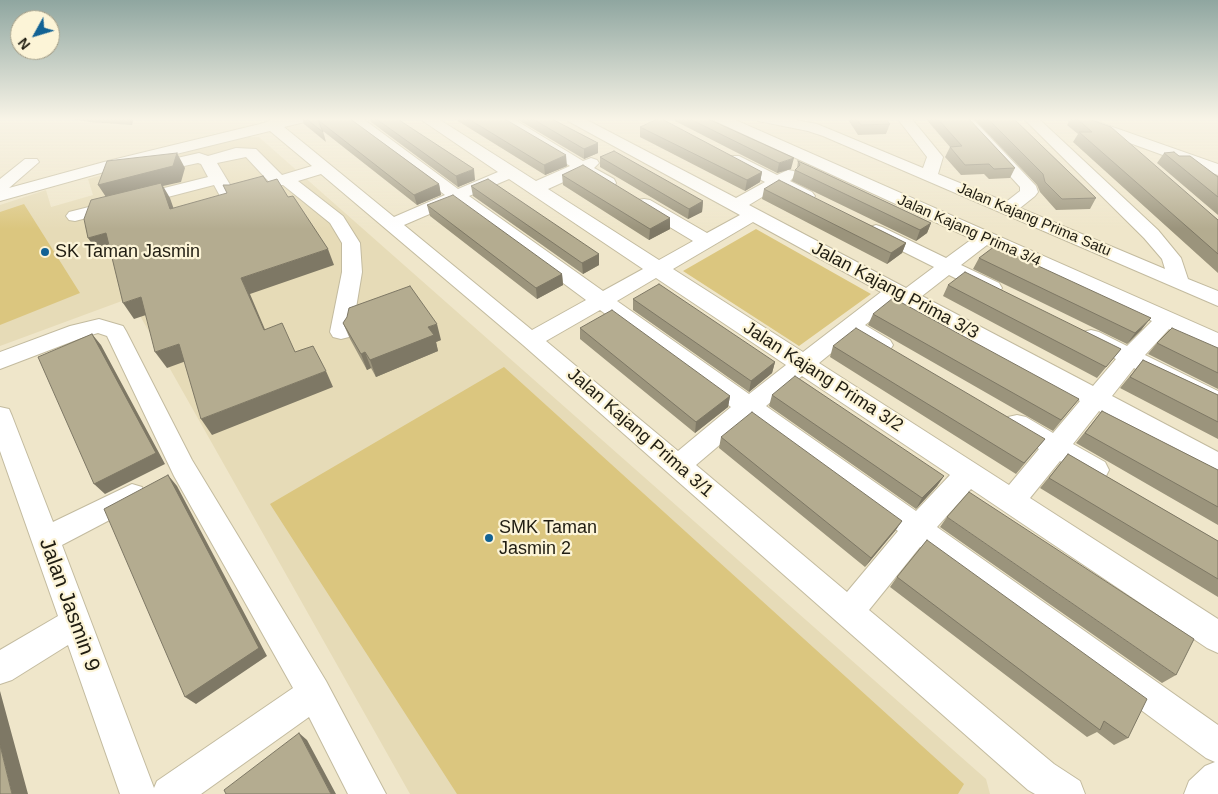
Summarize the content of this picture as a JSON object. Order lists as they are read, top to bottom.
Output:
{
  "streets": {
    "street": [
      "Jalan Kajang Prima Satu",
      "Jalan Kajang Prima 3/4",
      "Jalan Kajang Prima 3/3",
      "Jalan Kajang Prima 3/2",
      "Jalan Kajang Prima 3/1",
      "Jalan Jasmin 9"
    ]
  },
  "places": ["SK Taman Jasmin", "SMK Taman Jasmin 2"],
  "north": "bottom left"
}
